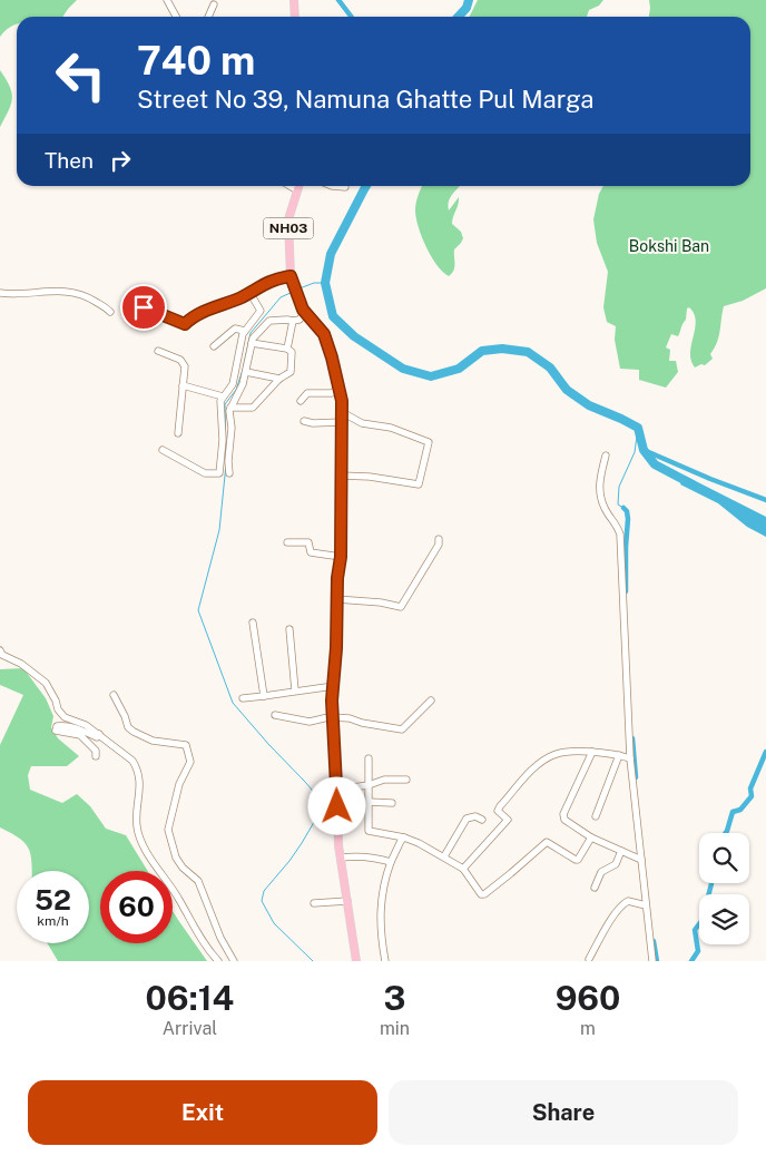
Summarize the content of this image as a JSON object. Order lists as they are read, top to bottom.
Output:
{
  "streets": {
    "main road": ["NH03"]
  },
  "parks": ["Bokshi Ban"],
  "page": {
    "turn": ["740 m", "Street No 39, Namuna Ghatte Pul Marga"],
    "then": "Then",
    "speed": "52 km/h",
    "limit": "60",
    "eta": [
      "06:14",
      "Arrival",
      "3",
      "min",
      "960",
      "m"
    ],
    "buttons": ["Exit", "Share"]
  }
}
